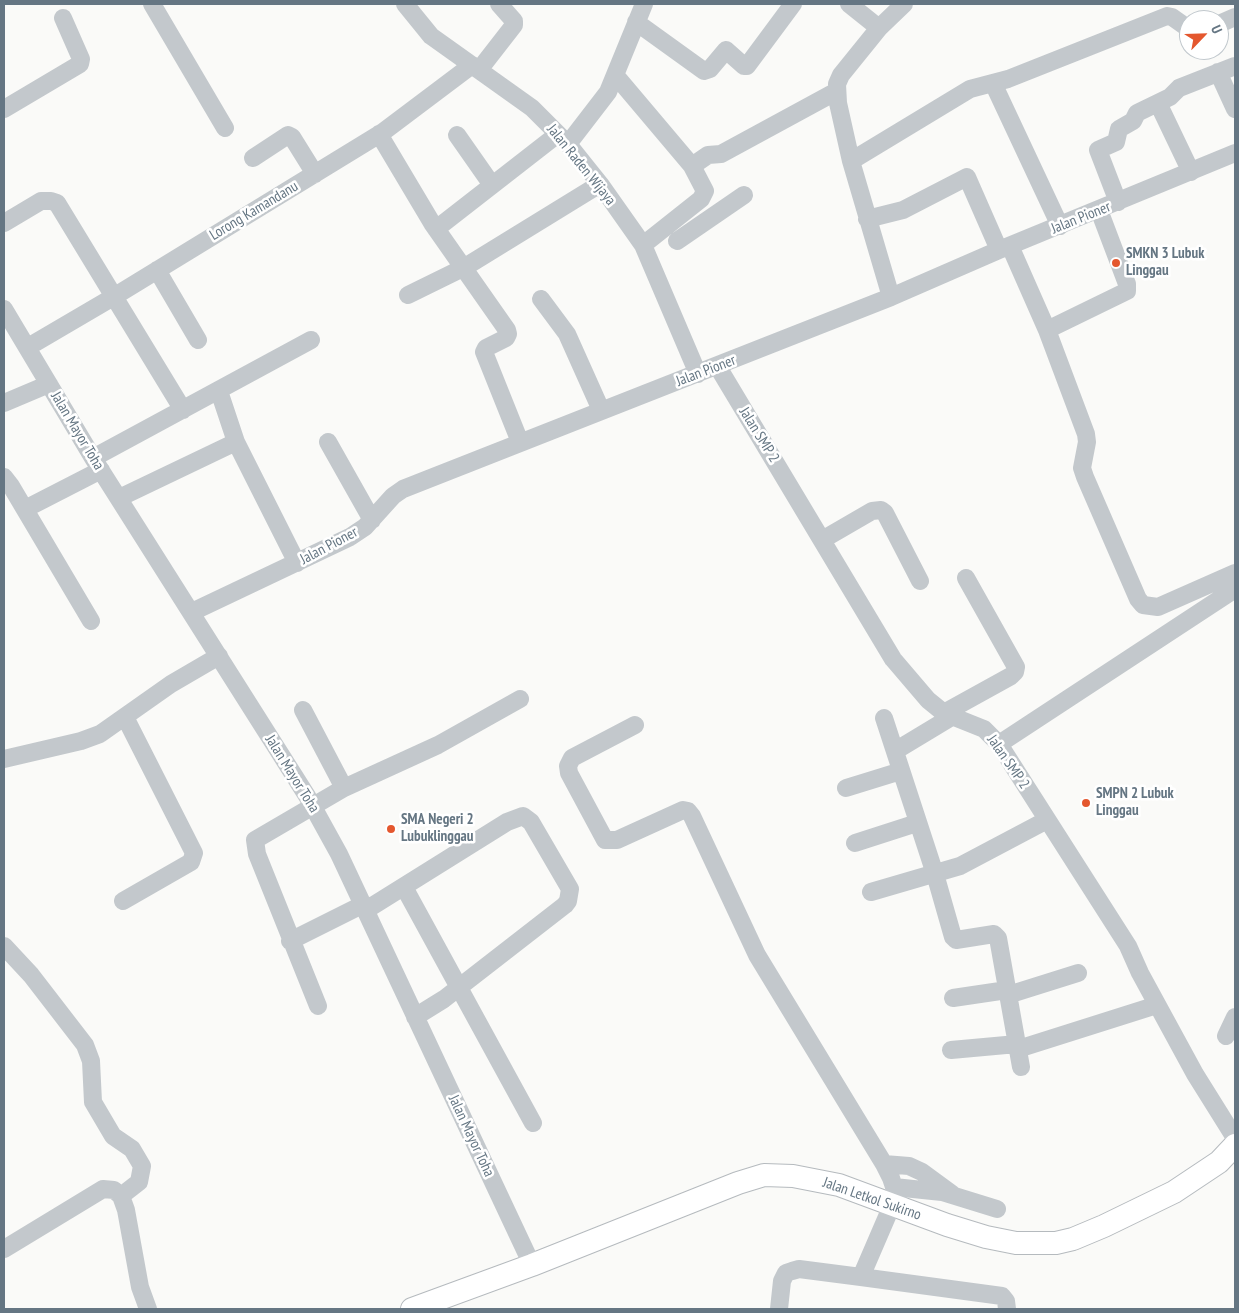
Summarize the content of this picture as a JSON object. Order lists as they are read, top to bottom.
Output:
{
  "streets": {
    "main road": ["Jalan Letkol Sukirno"],
    "street": [
      "Jalan Raden Wijaya",
      "Lorong Kamandanu",
      "Jalan Pioner",
      "Jalan Mayor Toha",
      "Jalan SMP 2"
    ]
  },
  "crossings": [
    ["Jalan Raden Wijaya", "Lorong Kamandanu"],
    ["Jalan Raden Wijaya", "Jalan Pioner"],
    ["Lorong Kamandanu", "Jalan Mayor Toha"],
    ["Jalan Pioner", "Jalan Mayor Toha"],
    ["Jalan Pioner", "Jalan SMP 2"],
    ["Jalan Mayor Toha", "Jalan Letkol Sukirno"],
    ["Jalan SMP 2", "Jalan Letkol Sukirno"]
  ],
  "places": ["SMKN 3 Lubuk Linggau", "SMPN 2 Lubuk Linggau", "SMA Negeri 2 Lubuklinggau"],
  "north": "top right"
}
